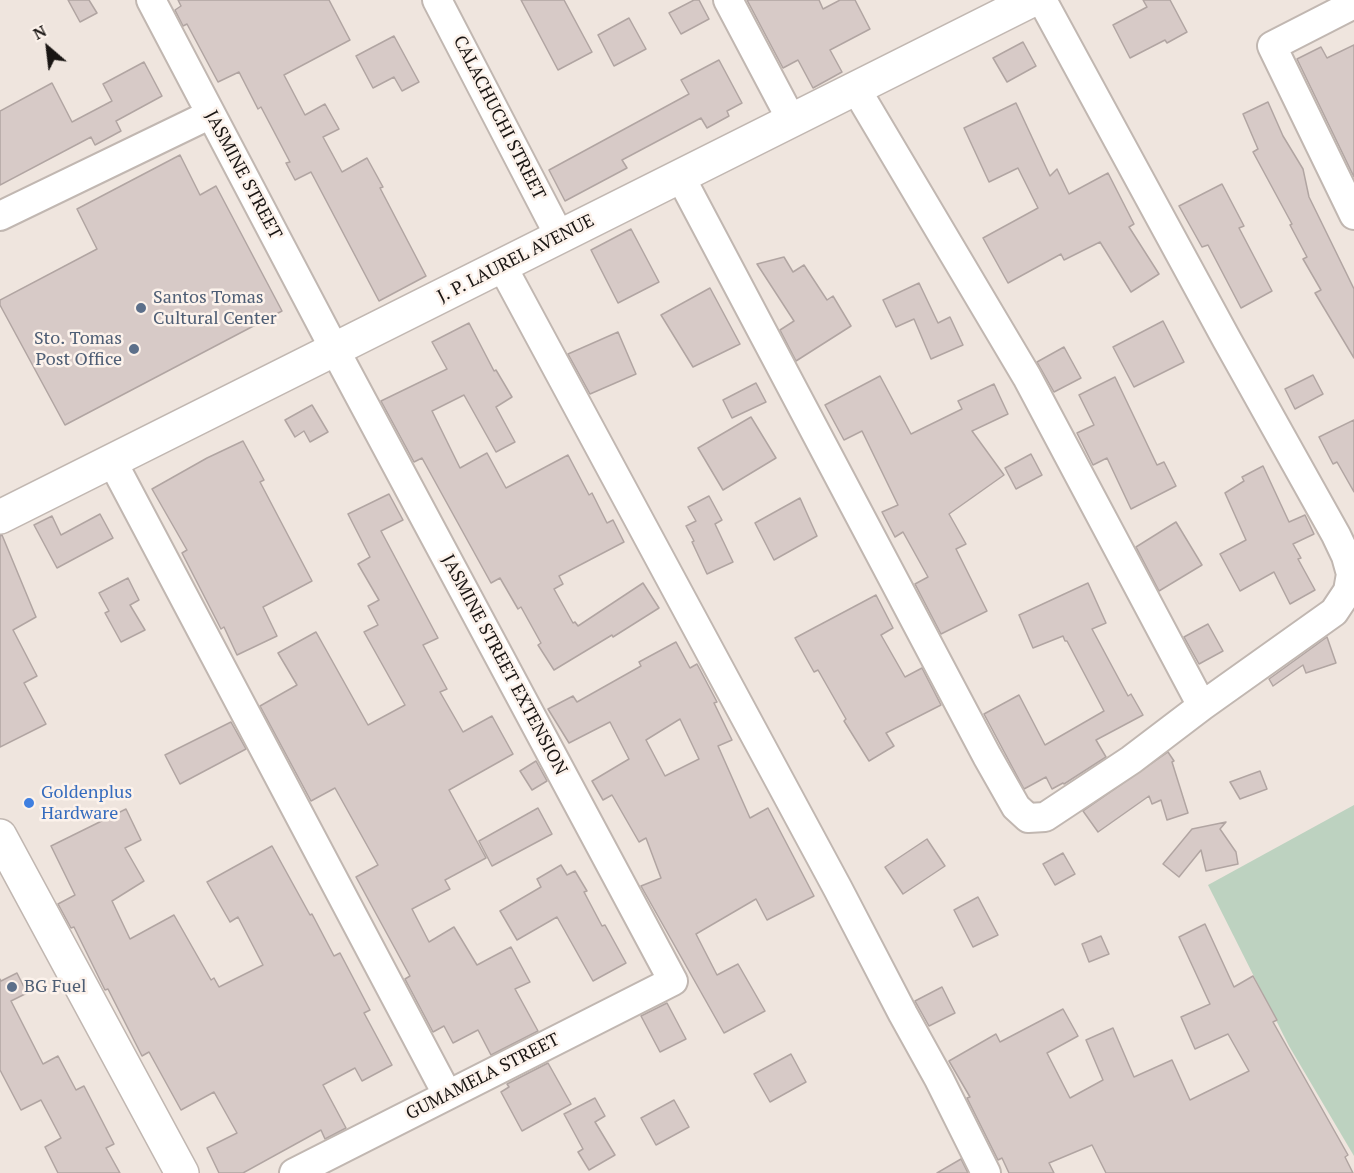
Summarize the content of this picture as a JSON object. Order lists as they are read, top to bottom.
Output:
{
  "streets": {
    "street": [
      "CALACHUCHI STREET",
      "JASMINE STREET",
      "J. P. LAUREL AVENUE",
      "JASMINE STREET EXTENSION",
      "GUMAMELA STREET"
    ]
  },
  "crossings": [
    ["CALACHUCHI STREET", "J. P. LAUREL AVENUE"],
    ["JASMINE STREET", "J. P. LAUREL AVENUE"],
    ["JASMINE STREET", "JASMINE STREET EXTENSION"],
    ["J. P. LAUREL AVENUE", "JASMINE STREET EXTENSION"],
    ["JASMINE STREET EXTENSION", "GUMAMELA STREET"]
  ],
  "places": [
    "Santos Tomas Cultural Center",
    "Sto. Tomas Post Office",
    "Goldenplus Hardware",
    "BG Fuel"
  ],
  "north": "top left"
}
